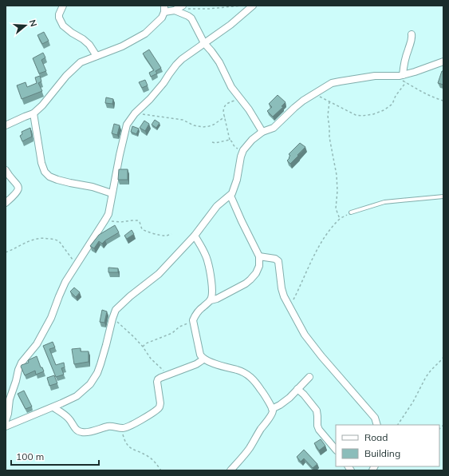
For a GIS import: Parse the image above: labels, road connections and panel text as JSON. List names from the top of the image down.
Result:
{
  "legend": ["Road", "Building"],
  "scale_bar": "100 m",
  "north": "right"
}
